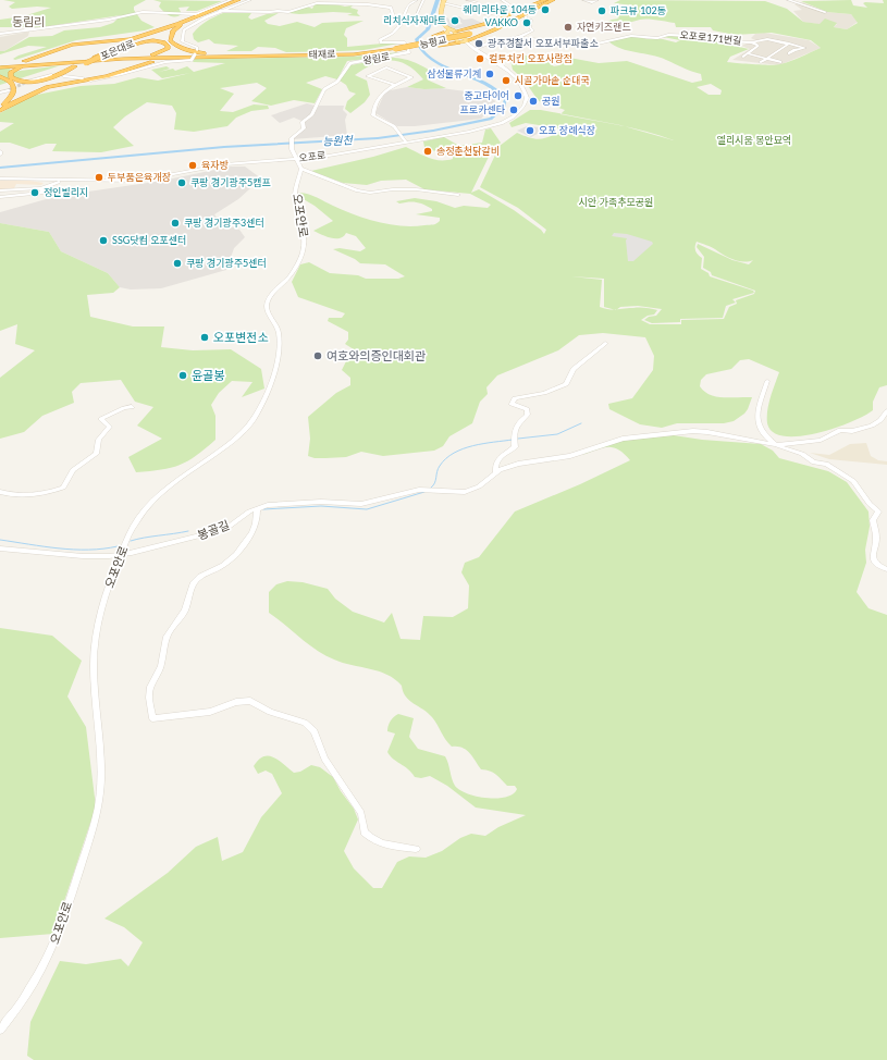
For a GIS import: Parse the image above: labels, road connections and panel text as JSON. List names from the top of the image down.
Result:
{
  "streets": {
    "highway": ["능평교", "포은대로", "태재로"],
    "main road": ["오포로"],
    "street": [
      "오포로171번길",
      "왕림로",
      "오포안로",
      "봉골길"
    ]
  },
  "crossings": [
    ["오포로171번길", "오포로"],
    ["능평교", "태재로"],
    ["포은대로", "태재로"],
    ["왕림로", "오포로"],
    ["오포안로", "봉골길"]
  ],
  "districts": ["동림리"],
  "water": ["능원천"],
  "parks": ["엘리시움 봉안묘역", "시안 가족추모공원"],
  "places": [
    "훼미리타운 104동",
    "파크뷰 102동",
    "리치식자재마트",
    "VAKKO",
    "자연키즈랜드",
    "광주경찰서 오포서부파출소",
    "컬투치킨 오포사랑점",
    "삼성물류기계",
    "시골가마솥 순대국",
    "중고타이어",
    "공원",
    "프로카센타",
    "오포 장례식장",
    "송정춘천닭갈비",
    "육자방",
    "두부품은육개장",
    "쿠팡 경기광주5캠프",
    "정인빌리지",
    "쿠팡 경기광주3센터",
    "SSG닷컴 오포센터",
    "쿠팡 경기광주5센터",
    "오포변전소",
    "여호와의증인대회관",
    "윤골봉"
  ]
}
